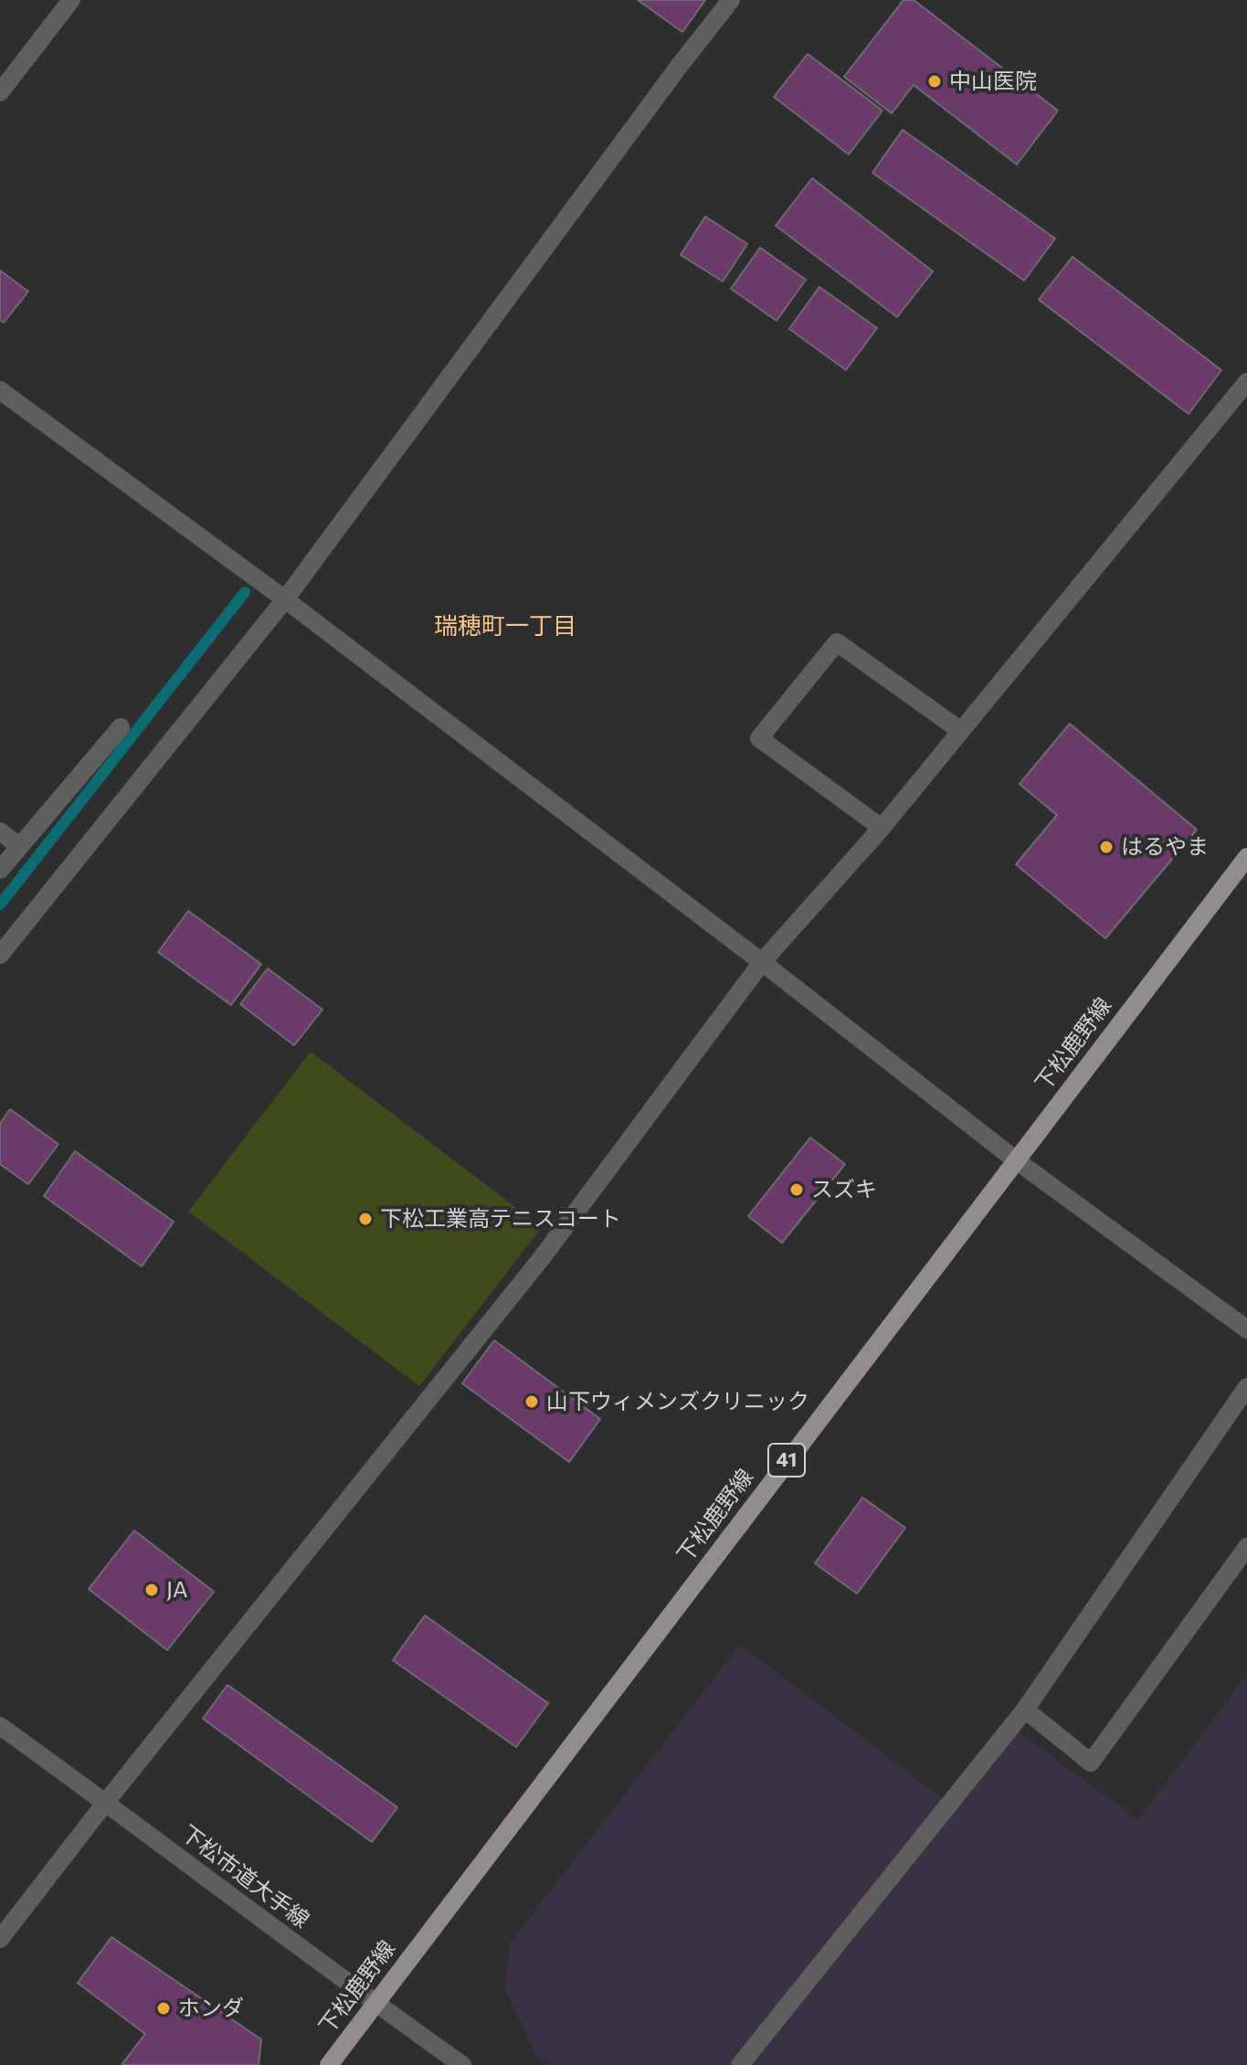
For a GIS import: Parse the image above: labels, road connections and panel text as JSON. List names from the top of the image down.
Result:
{
  "streets": {
    "main road": ["下松鹿野線", "41"],
    "street": ["下松市道大手線"]
  },
  "crossings": [
    ["下松鹿野線", "下松市道大手線"]
  ],
  "districts": ["瑞穂町一丁目"],
  "places": [
    "中山医院",
    "はるやま",
    "スズキ",
    "下松工業高テニスコート",
    "山下ウィメンズクリニック",
    "JA",
    "ホンダ"
  ]
}
